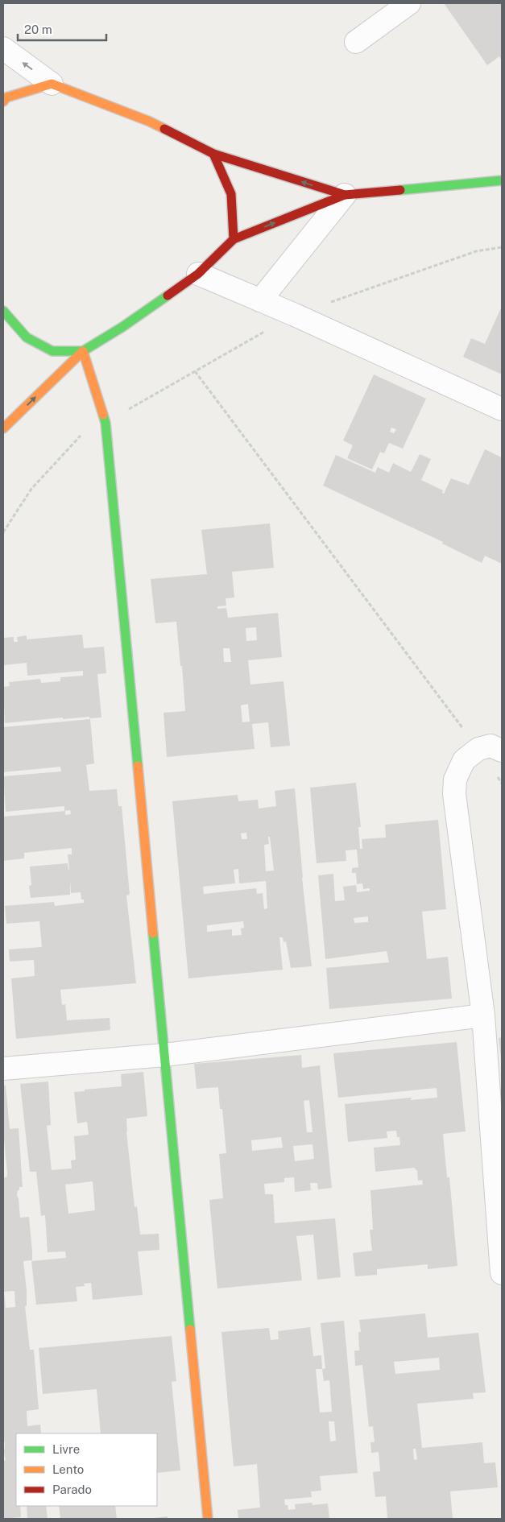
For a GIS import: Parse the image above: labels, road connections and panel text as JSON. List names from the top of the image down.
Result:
{
  "legend": ["Livre", "Lento", "Parado"],
  "scale_bar": "20 m"
}
